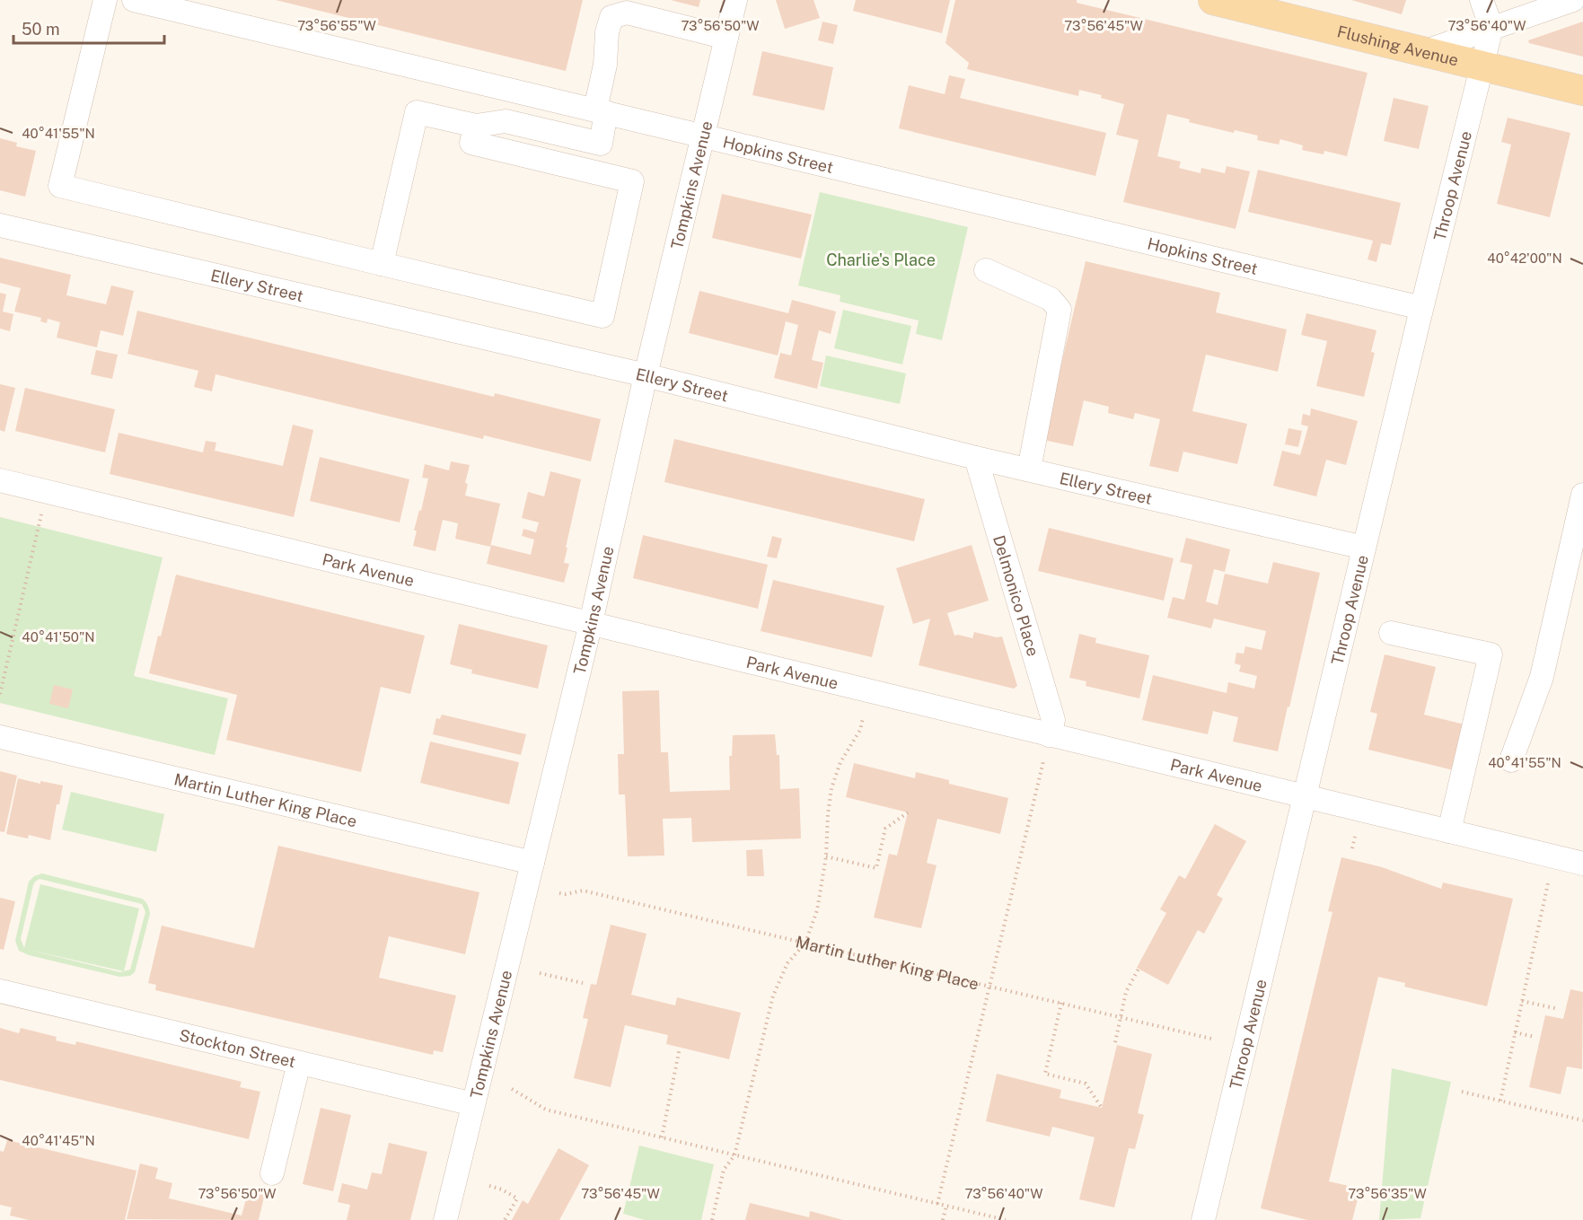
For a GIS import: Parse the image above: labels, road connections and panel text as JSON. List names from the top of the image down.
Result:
{
  "streets": {
    "main road": ["Flushing Avenue"],
    "street": [
      "Hopkins Street",
      "Throop Avenue",
      "Tompkins Avenue",
      "Ellery Street",
      "Park Avenue",
      "Delmonico Place",
      "Martin Luther King Place",
      "Stockton Street"
    ]
  },
  "crossings": [
    ["Flushing Avenue", "Throop Avenue"],
    ["Hopkins Street", "Throop Avenue"],
    ["Hopkins Street", "Tompkins Avenue"],
    ["Throop Avenue", "Ellery Street"],
    ["Throop Avenue", "Park Avenue"],
    ["Tompkins Avenue", "Ellery Street"],
    ["Tompkins Avenue", "Park Avenue"],
    ["Tompkins Avenue", "Martin Luther King Place"],
    ["Tompkins Avenue", "Stockton Street"],
    ["Ellery Street", "Delmonico Place"],
    ["Park Avenue", "Delmonico Place"]
  ],
  "parks": ["Charlie's Place"],
  "scale_bar": "50 m",
  "coordinates": [
    "73°56'50\"W",
    "73°56'45\"W",
    "73°56'55\"W",
    "73°56'40\"W",
    "40°41'55\"N",
    "40°42'00\"N",
    "40°41'50\"N",
    "40°41'45\"N",
    "73°56'35\"W"
  ]
}
